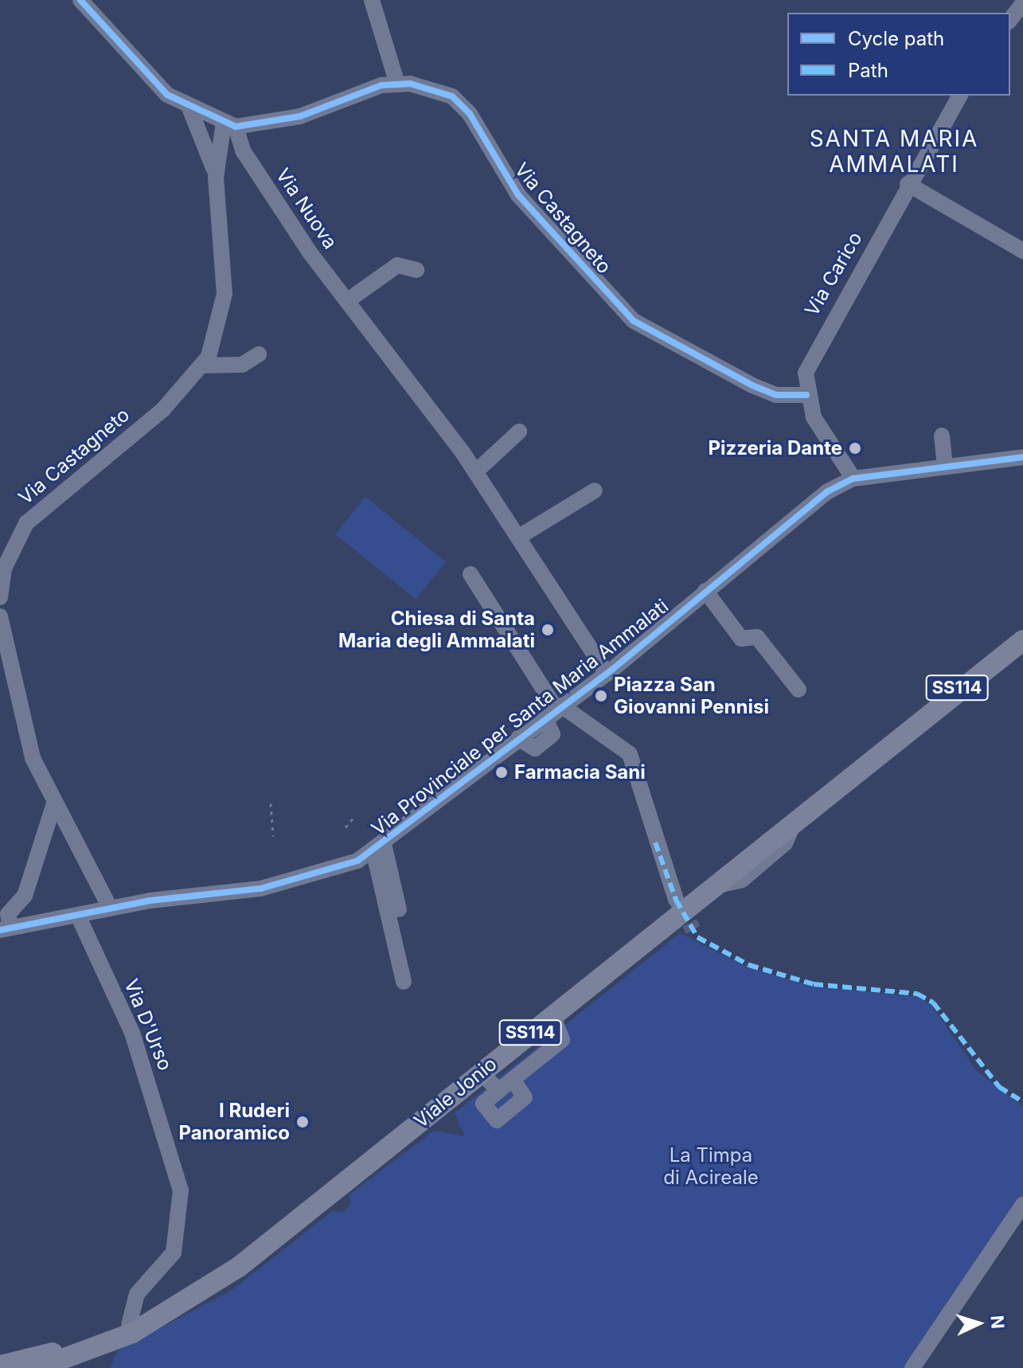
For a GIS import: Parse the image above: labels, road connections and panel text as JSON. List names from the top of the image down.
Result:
{
  "streets": {
    "main road": ["SS114", "Viale Jonio"],
    "street": [
      "Via Nuova",
      "Via Castagneto",
      "Via Carico",
      "Via Provinciale per Santa Maria Ammalati",
      "Via D'Urso"
    ]
  },
  "crossings": [
    ["Via Nuova", "Via Castagneto"],
    ["Via Nuova", "Via Provinciale per Santa Maria Ammalati"],
    ["Via Castagneto", "Via Carico"],
    ["Via Carico", "Via Provinciale per Santa Maria Ammalati"],
    ["Via Provinciale per Santa Maria Ammalati", "Via D'Urso"],
    ["Via D'Urso", "Viale Jonio"]
  ],
  "districts": ["SANTA MARIA AMMALATI"],
  "parks": ["La Timpa di Acireale"],
  "places": [
    "Pizzeria Dante",
    "Chiesa di Santa Maria degli Ammalati",
    "Piazza San Giovanni Pennisi",
    "Farmacia Sani",
    "I Ruderi Panoramico"
  ],
  "legend": ["Cycle path", "Path"],
  "north": "right"
}
